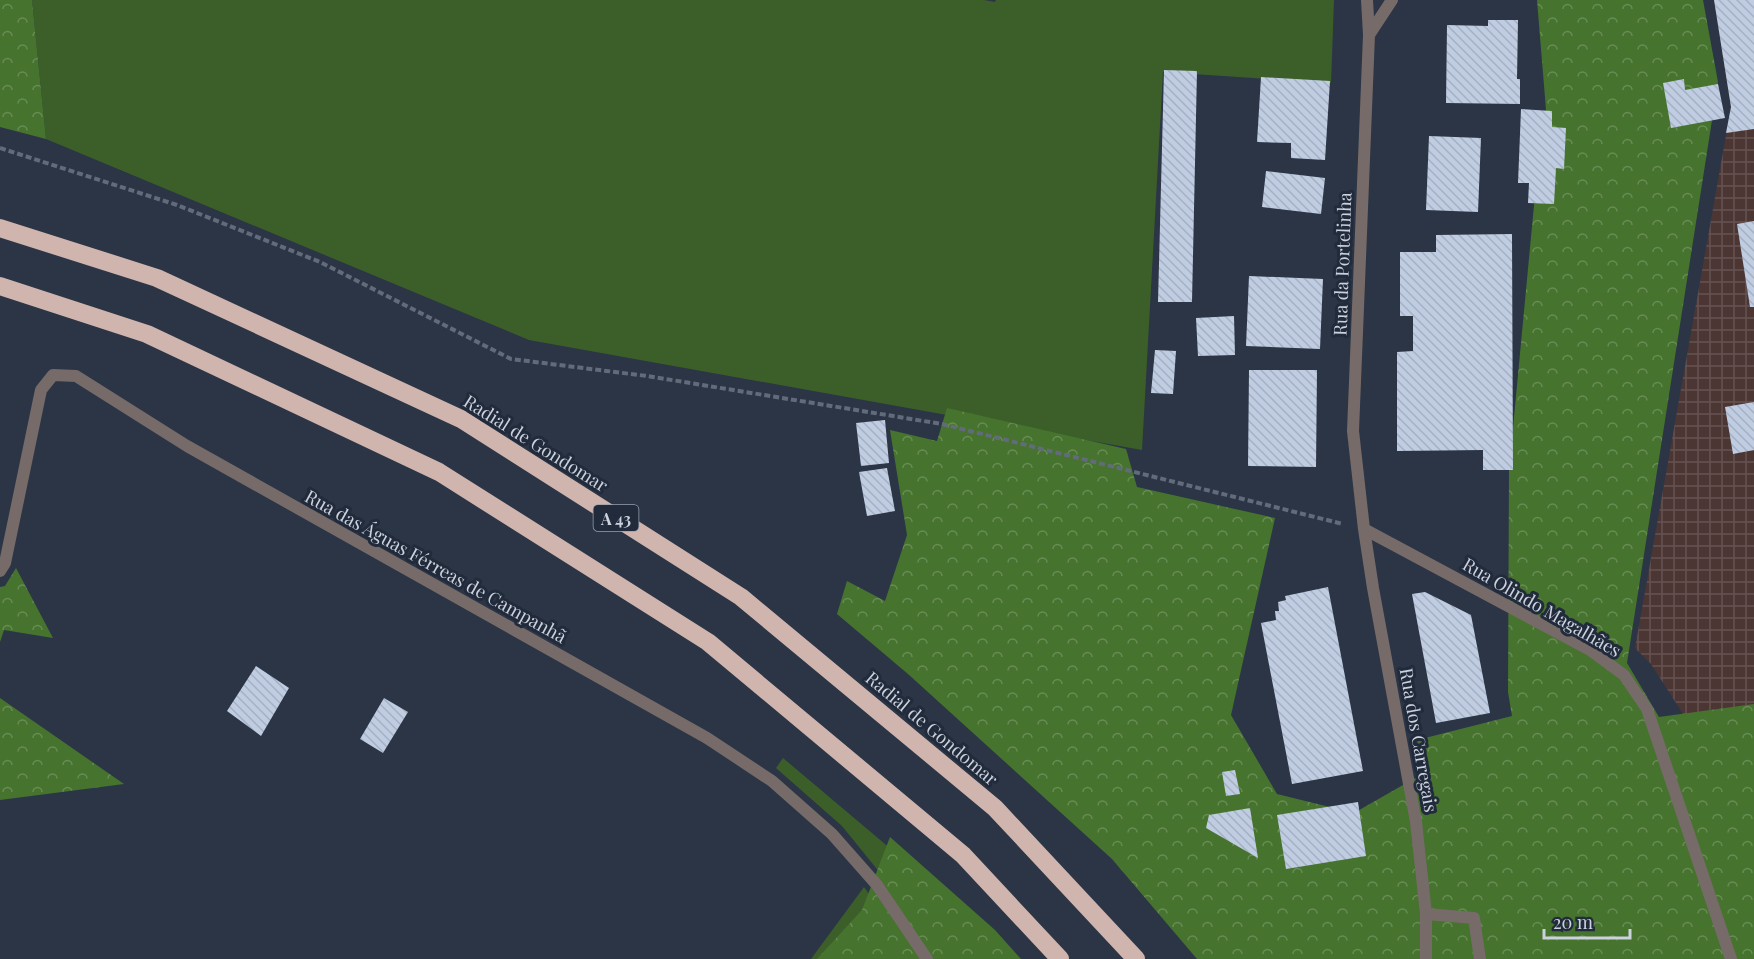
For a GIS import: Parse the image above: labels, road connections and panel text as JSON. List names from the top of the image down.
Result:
{
  "streets": {
    "highway": ["Radial de Gondomar", "A 43"],
    "street": [
      "Rua da Portelinha",
      "Rua das Águas Férreas de Campanhã",
      "Rua Olindo Magalhães",
      "Rua dos Carregais"
    ]
  },
  "crossings": [
    ["Rua da Portelinha", "Rua Olindo Magalhães"],
    ["Rua da Portelinha", "Rua dos Carregais"],
    ["Rua Olindo Magalhães", "Rua dos Carregais"]
  ],
  "scale_bar": "20 m"
}
